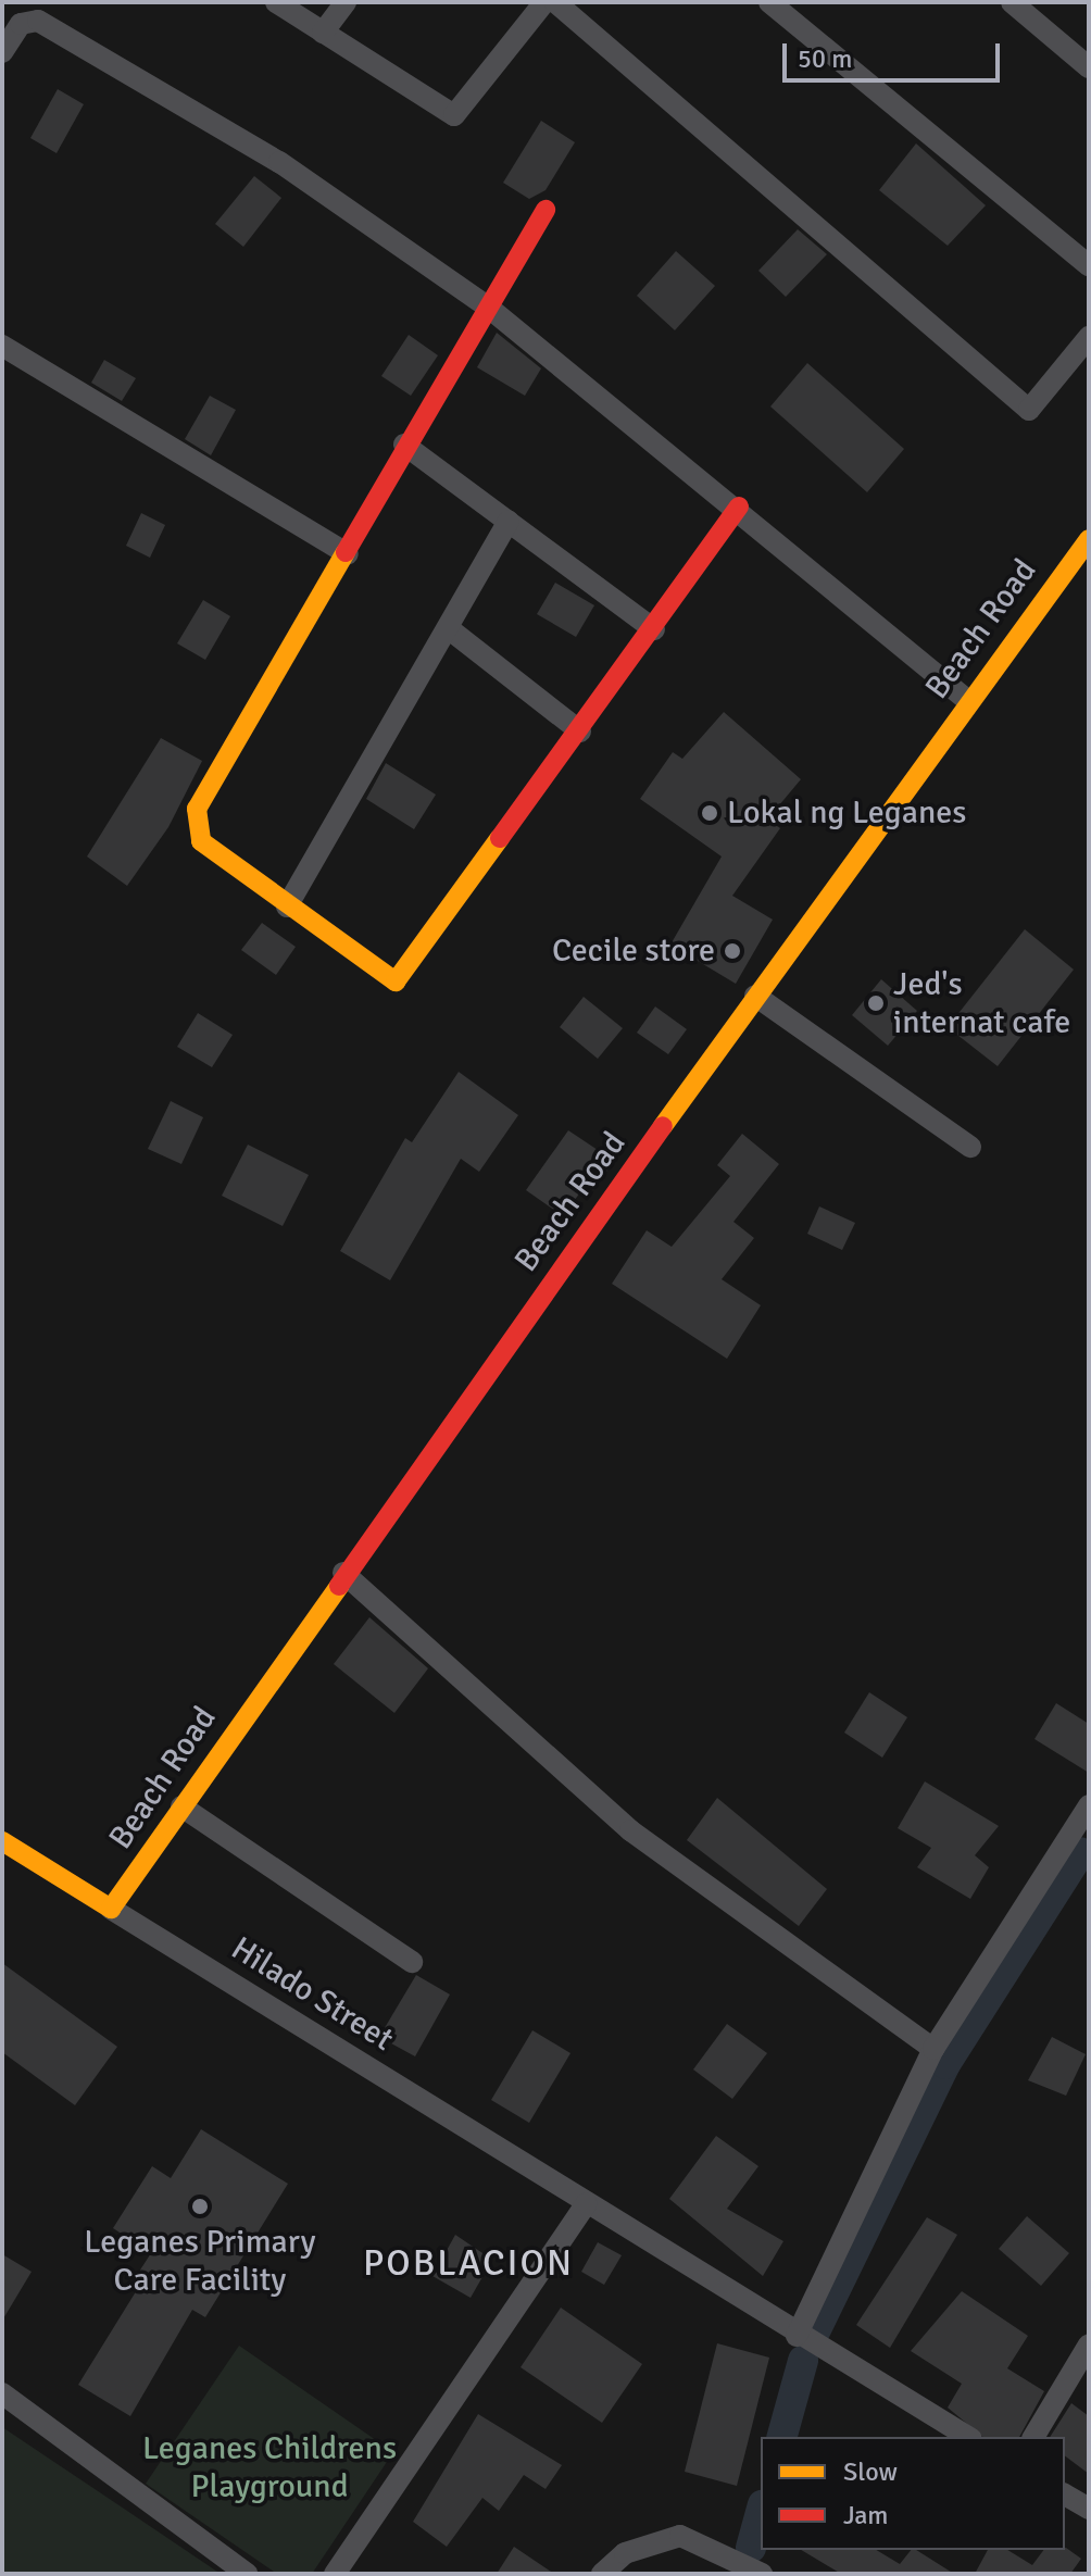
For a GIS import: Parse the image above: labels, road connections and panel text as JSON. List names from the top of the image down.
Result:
{
  "streets": {
    "main road": ["Beach Road", "Hilado Street"]
  },
  "crossings": [
    ["Beach Road", "Hilado Street"]
  ],
  "districts": ["POBLACION"],
  "parks": ["Leganes Childrens Playground"],
  "places": [
    "Lokal ng Leganes",
    "Cecile store",
    "Jed's internat cafe",
    "Leganes Primary Care Facility"
  ],
  "legend": ["Slow", "Jam"],
  "scale_bar": "50 m"
}
